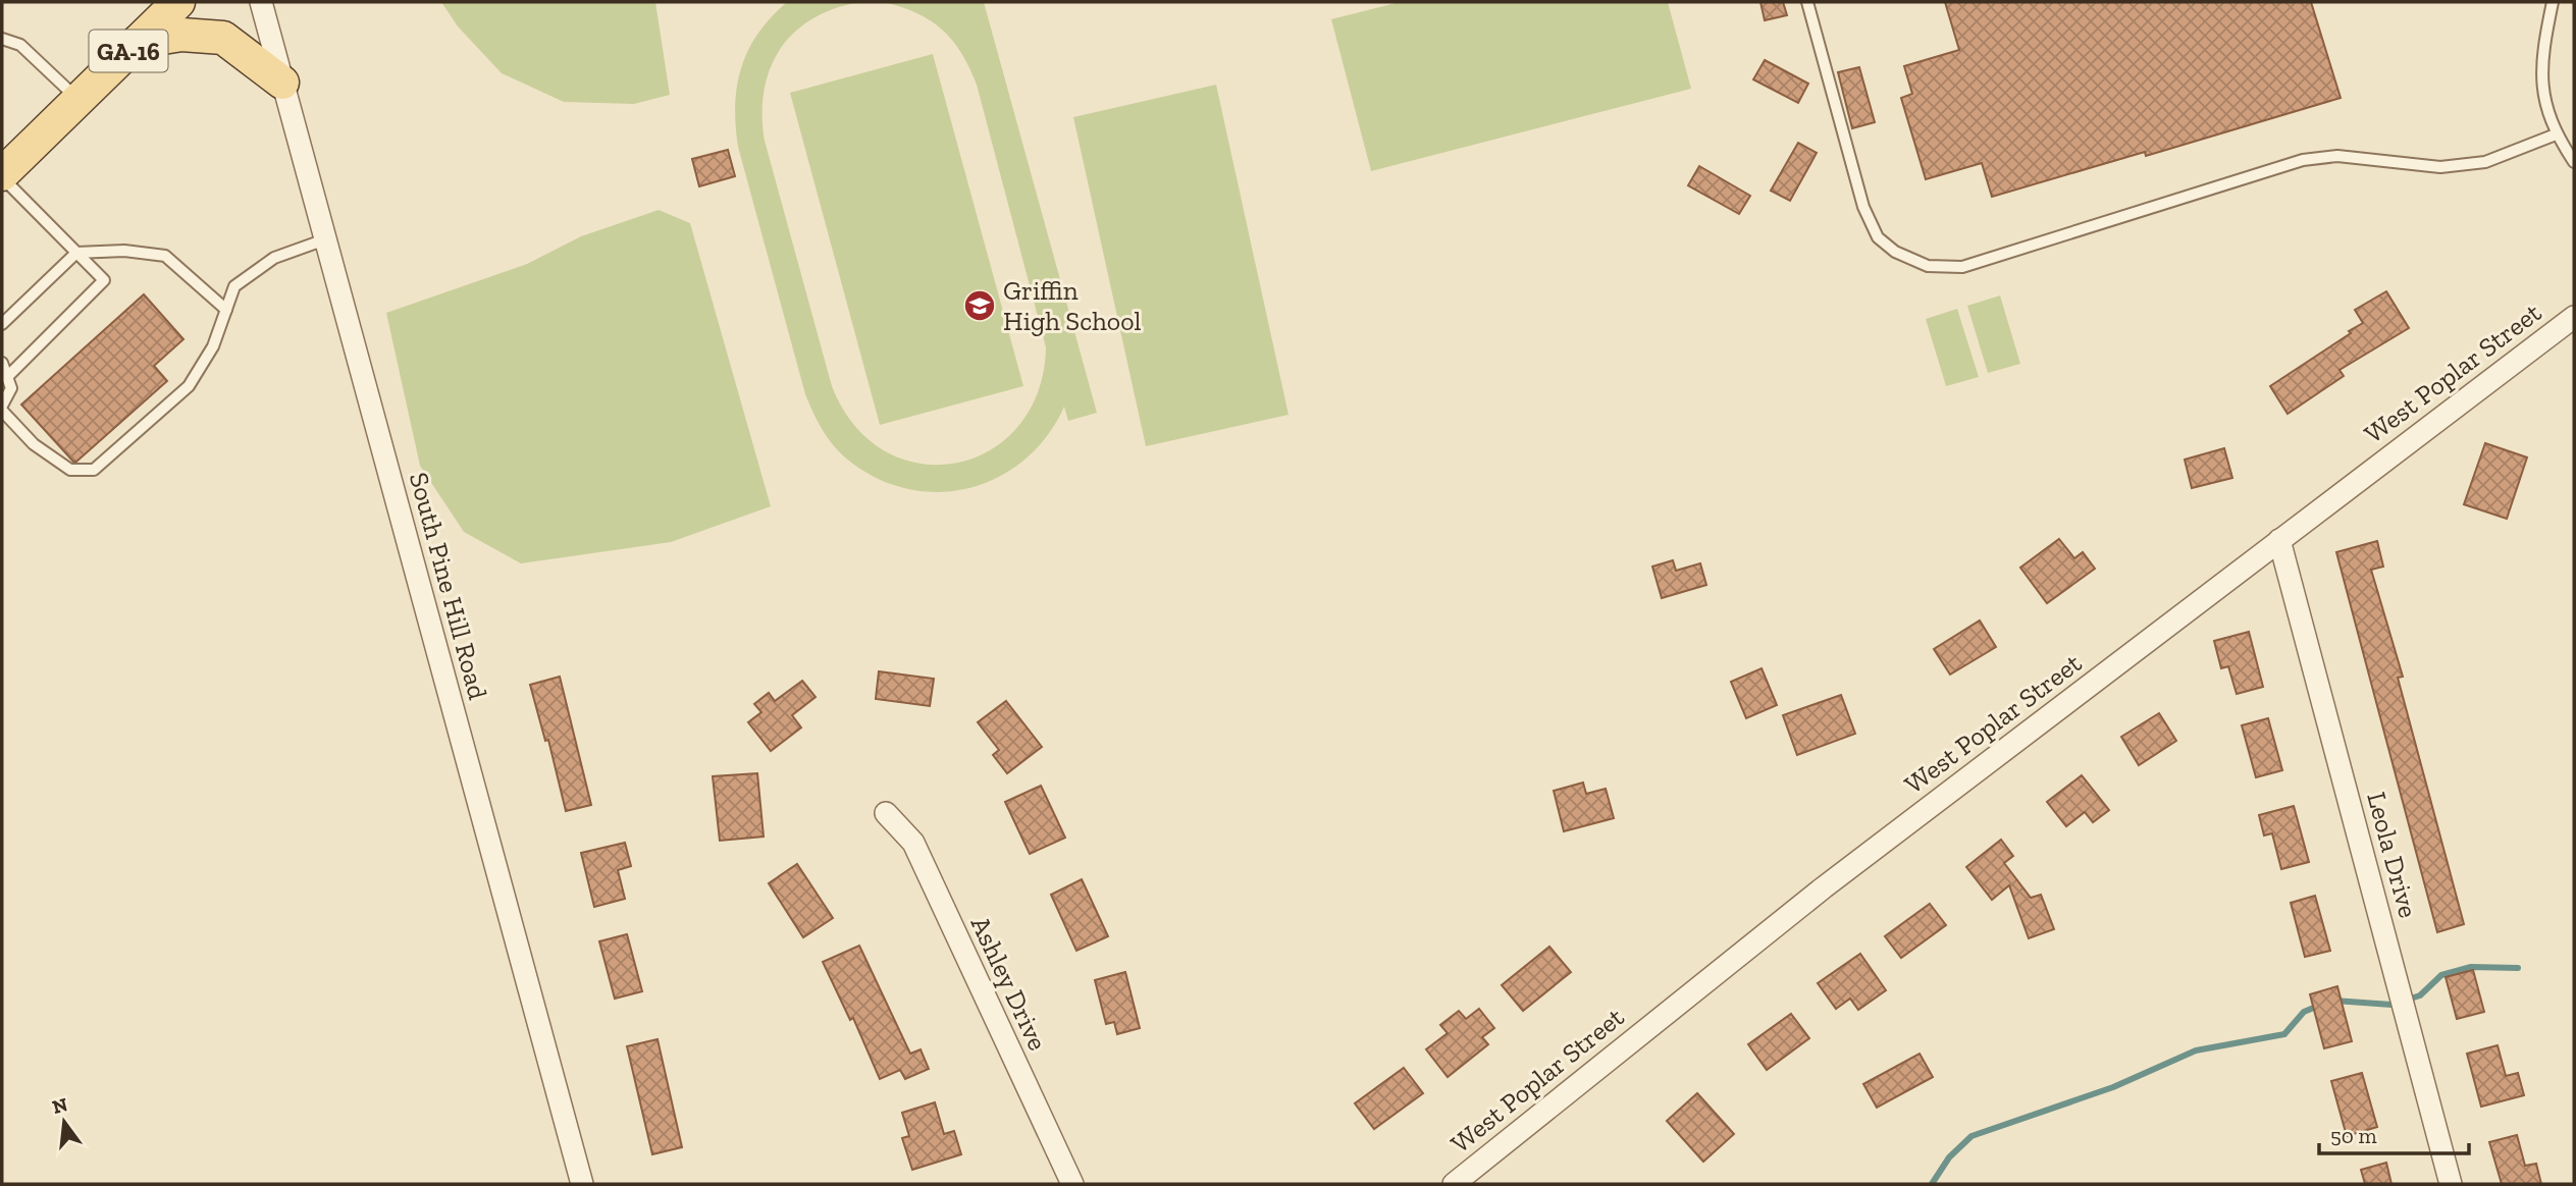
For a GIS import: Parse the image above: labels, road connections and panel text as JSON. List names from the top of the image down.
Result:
{
  "streets": {
    "main road": ["GA-16"],
    "street": [
      "West Poplar Street",
      "South Pine Hill Road",
      "Leola Drive",
      "Ashley Drive"
    ]
  },
  "crossings": [
    ["West Poplar Street", "Leola Drive"]
  ],
  "places": {
    "school or university": ["Griffin High School"]
  },
  "scale_bar": "50 m",
  "north": "top"
}
